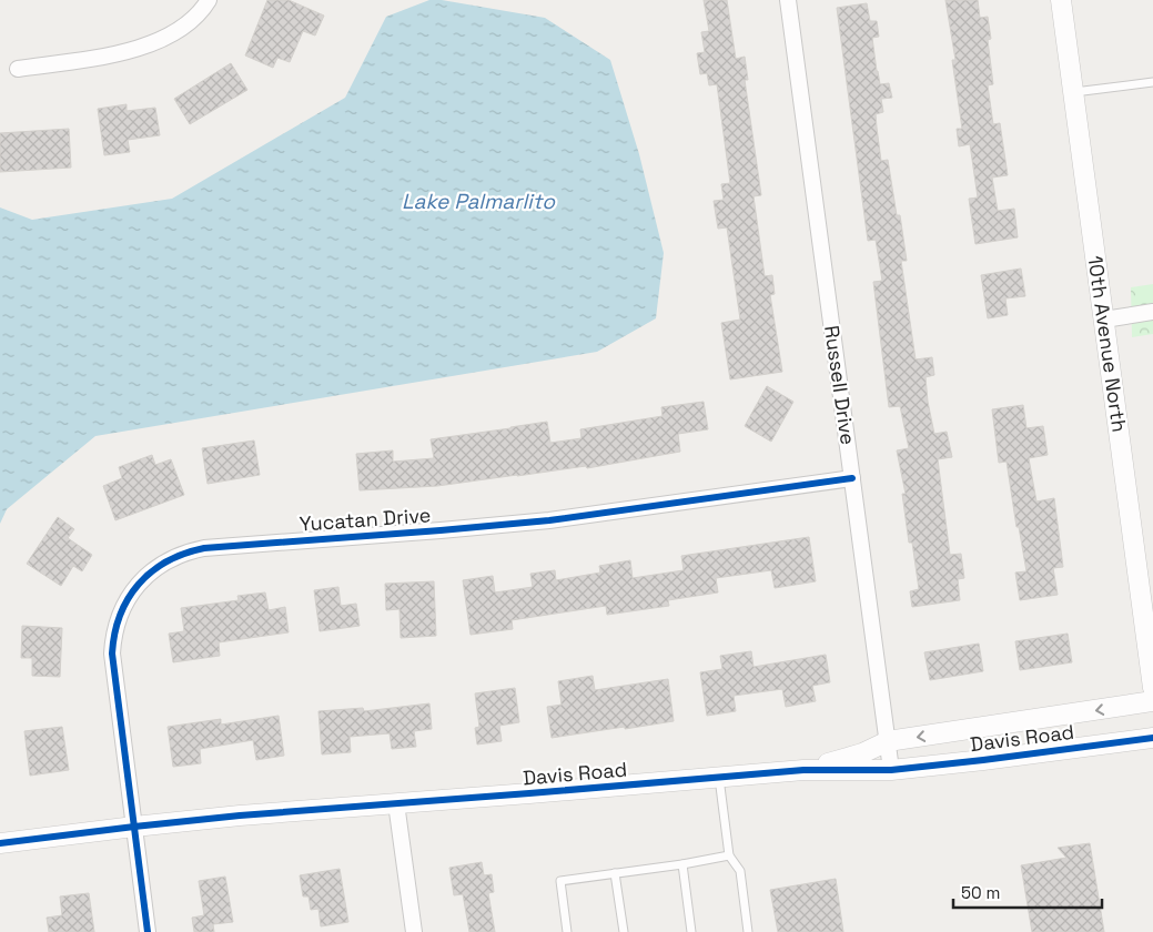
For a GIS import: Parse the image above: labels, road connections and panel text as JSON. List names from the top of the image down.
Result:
{
  "streets": {
    "street": [
      "10th Avenue North",
      "Russell Drive",
      "Yucatan Drive",
      "Davis Road"
    ]
  },
  "crossings": [
    ["Russell Drive", "Yucatan Drive"],
    ["Russell Drive", "Davis Road"],
    ["Yucatan Drive", "Davis Road"]
  ],
  "water": ["Lake Palmarlito"],
  "scale_bar": "50 m"
}
